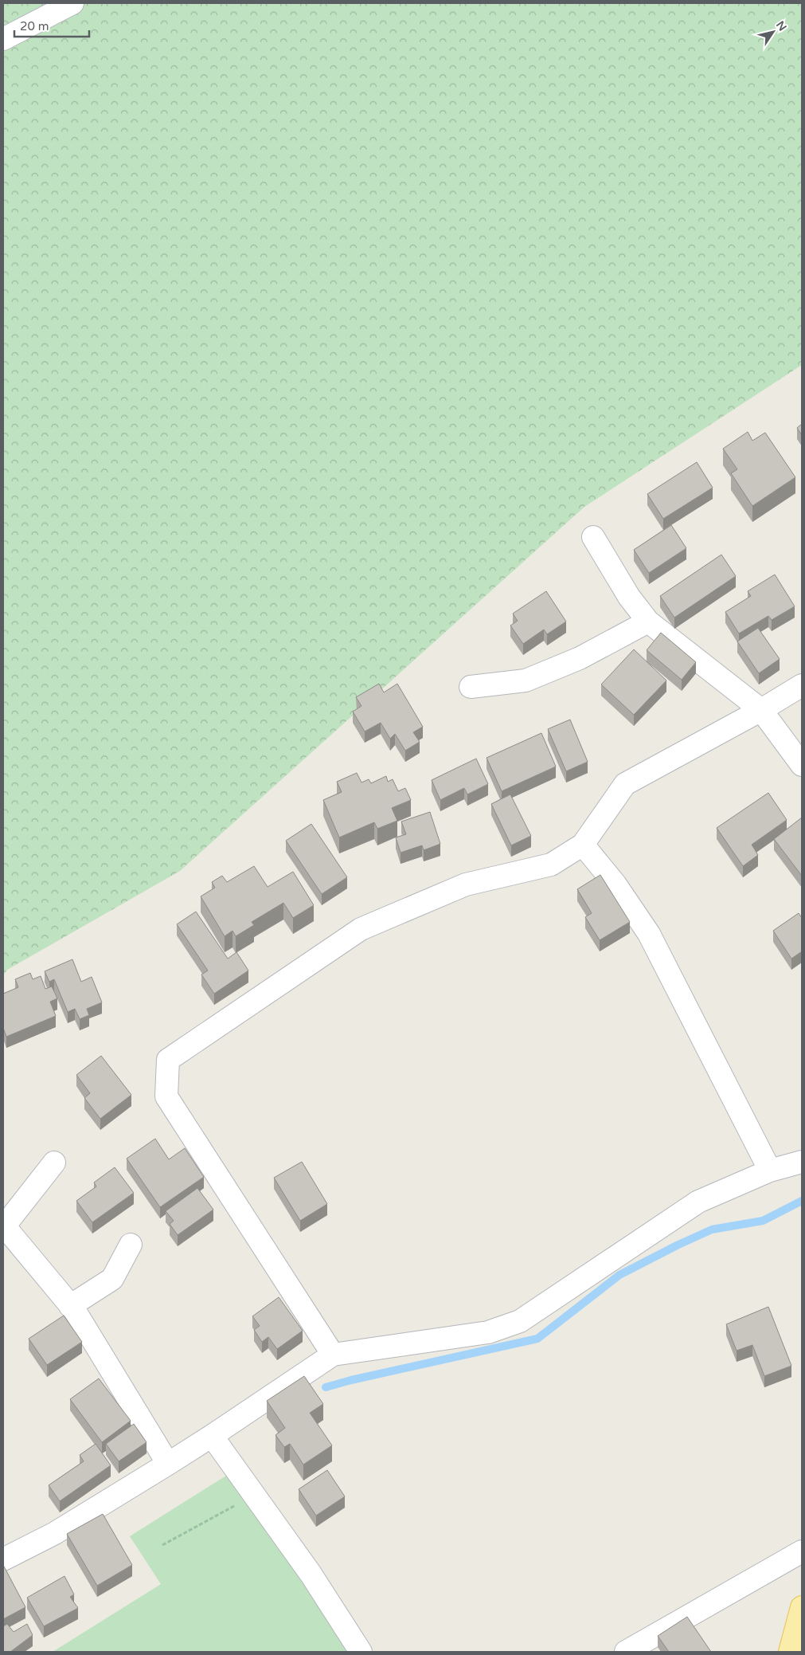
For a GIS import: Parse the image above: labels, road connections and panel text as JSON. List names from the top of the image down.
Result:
{
  "scale_bar": "20 m",
  "north": "top right"
}
